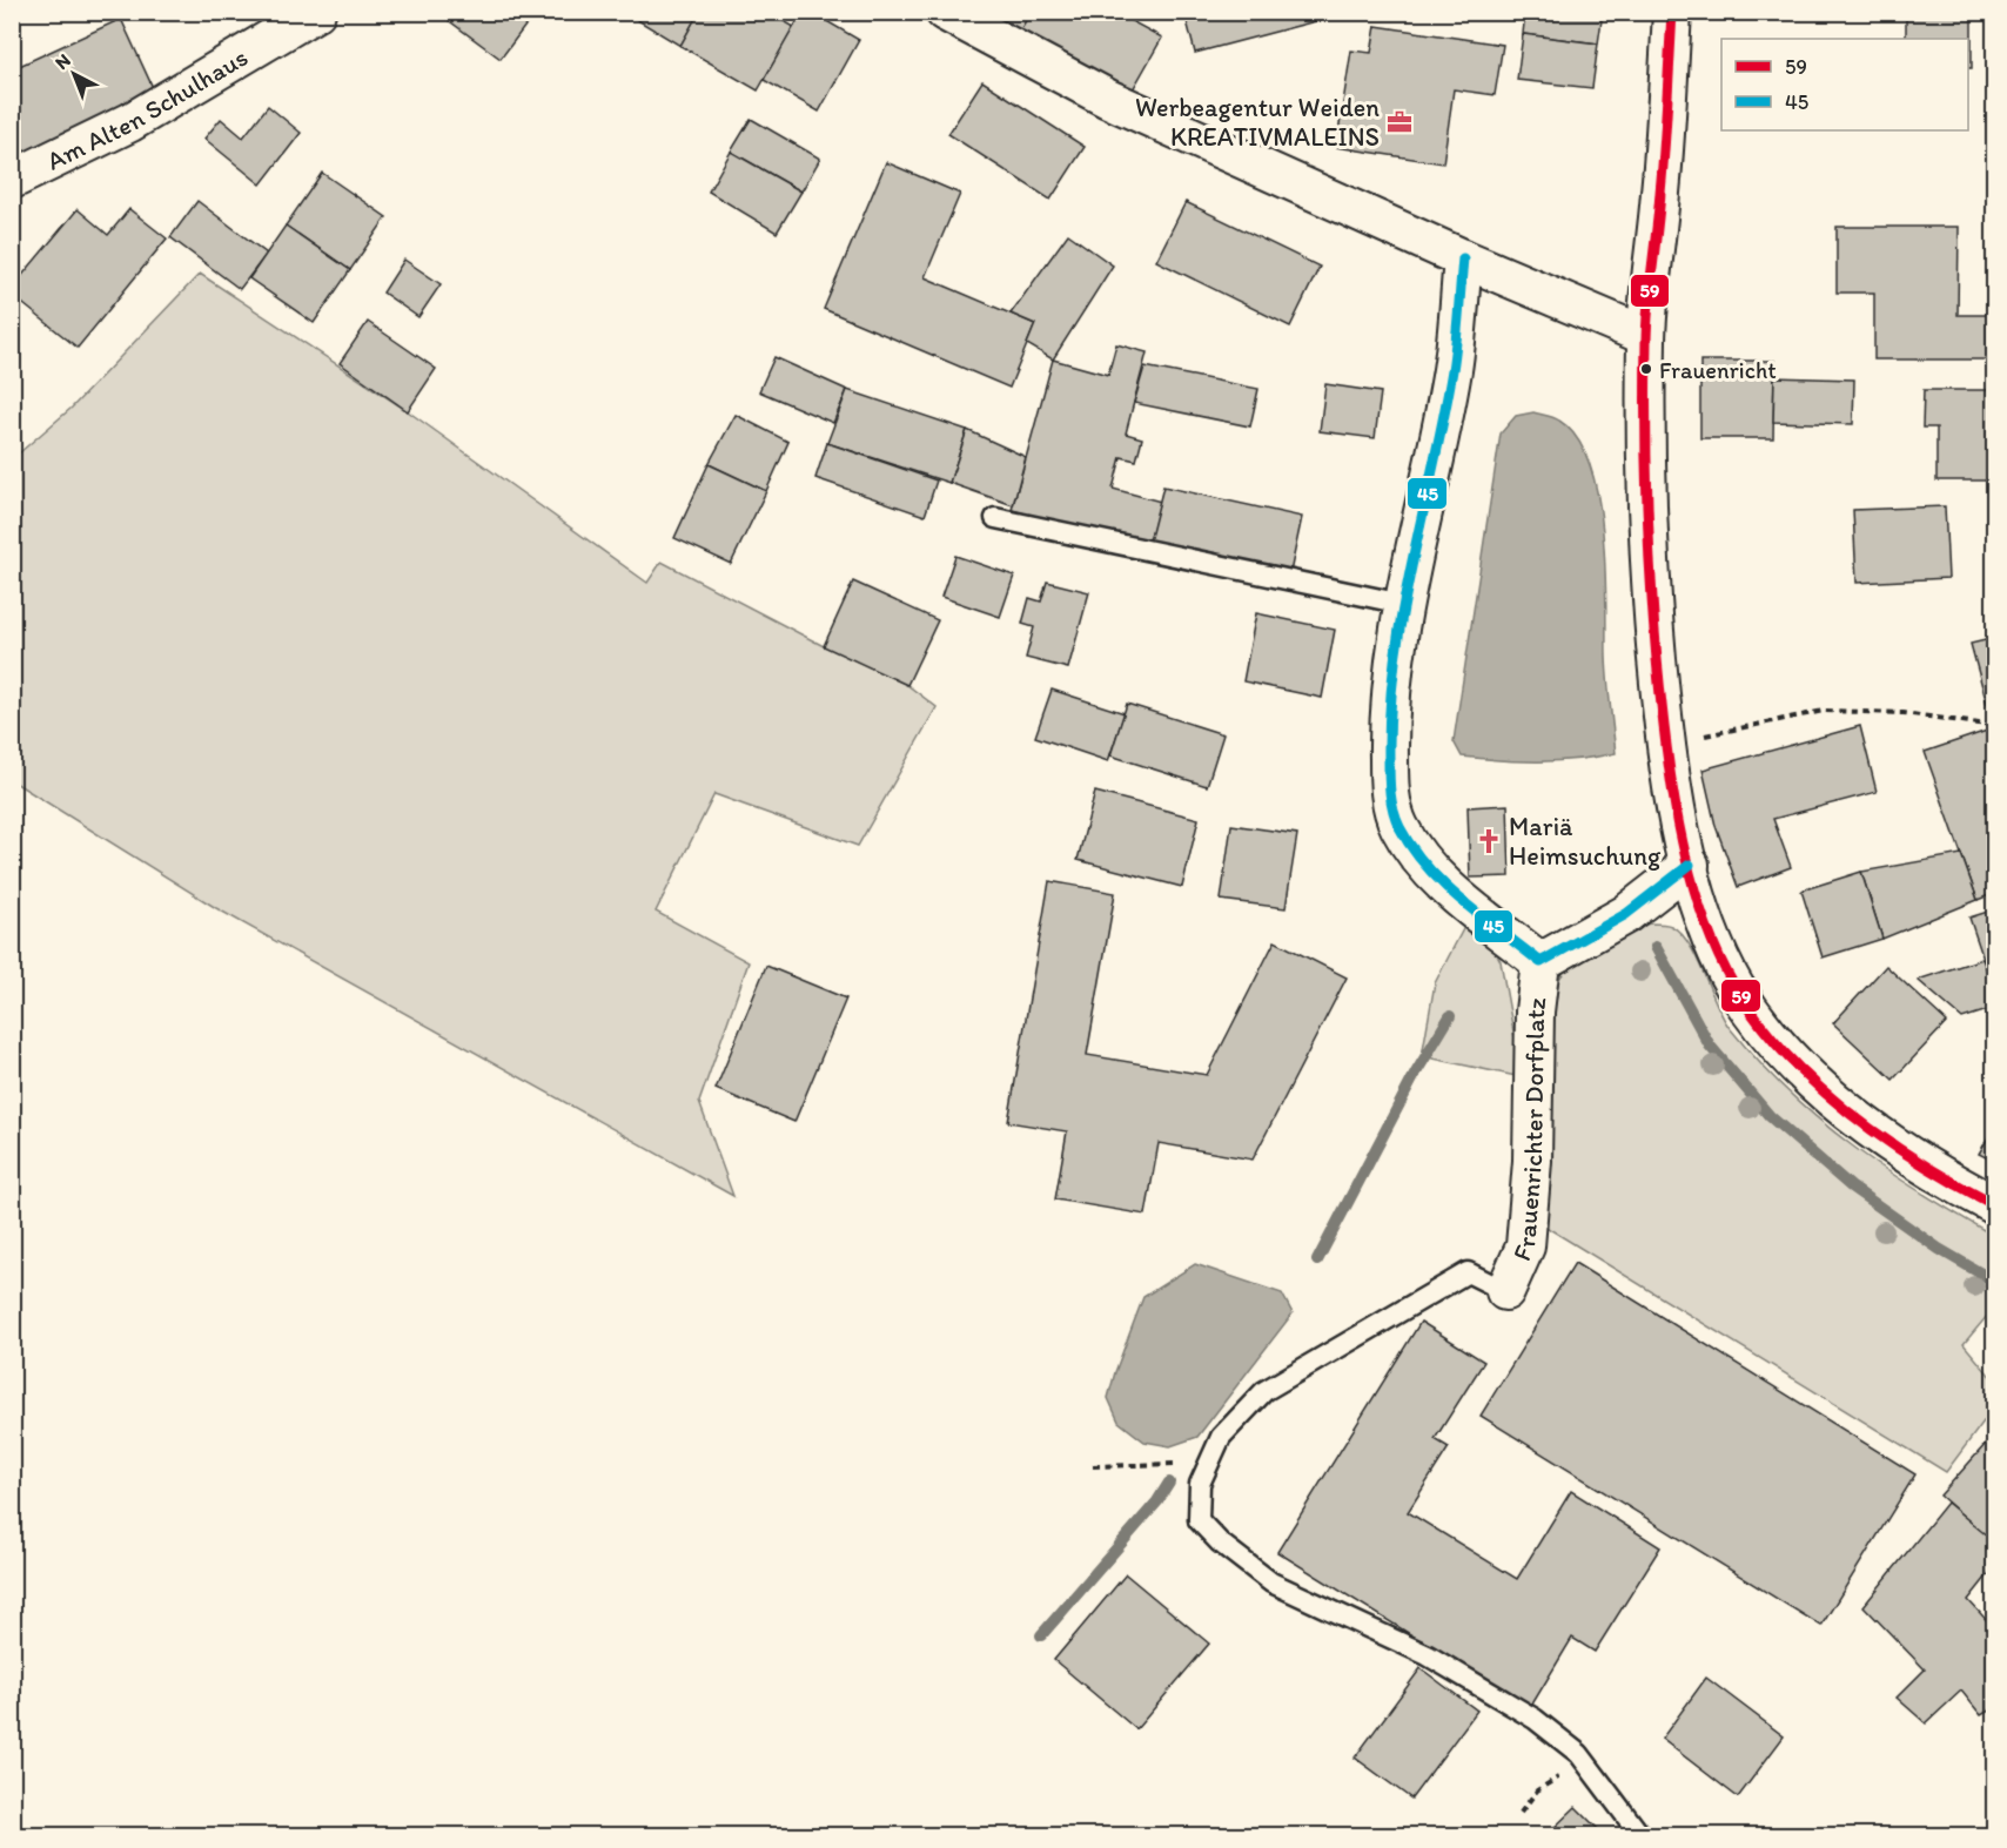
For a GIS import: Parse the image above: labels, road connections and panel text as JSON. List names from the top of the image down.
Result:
{
  "streets": {
    "street": ["Am Alten Schulhaus", "Frauenrichter Dorfplatz"]
  },
  "places": {
    "office": ["Werbeagentur Weiden KREATIVMALEINS"],
    "other": ["Frauenricht"],
    "church": ["Mariä Heimsuchung"]
  },
  "lines": ["transit line 59", "transit line 45"],
  "legend": ["59", "45"],
  "north": "top left"
}
